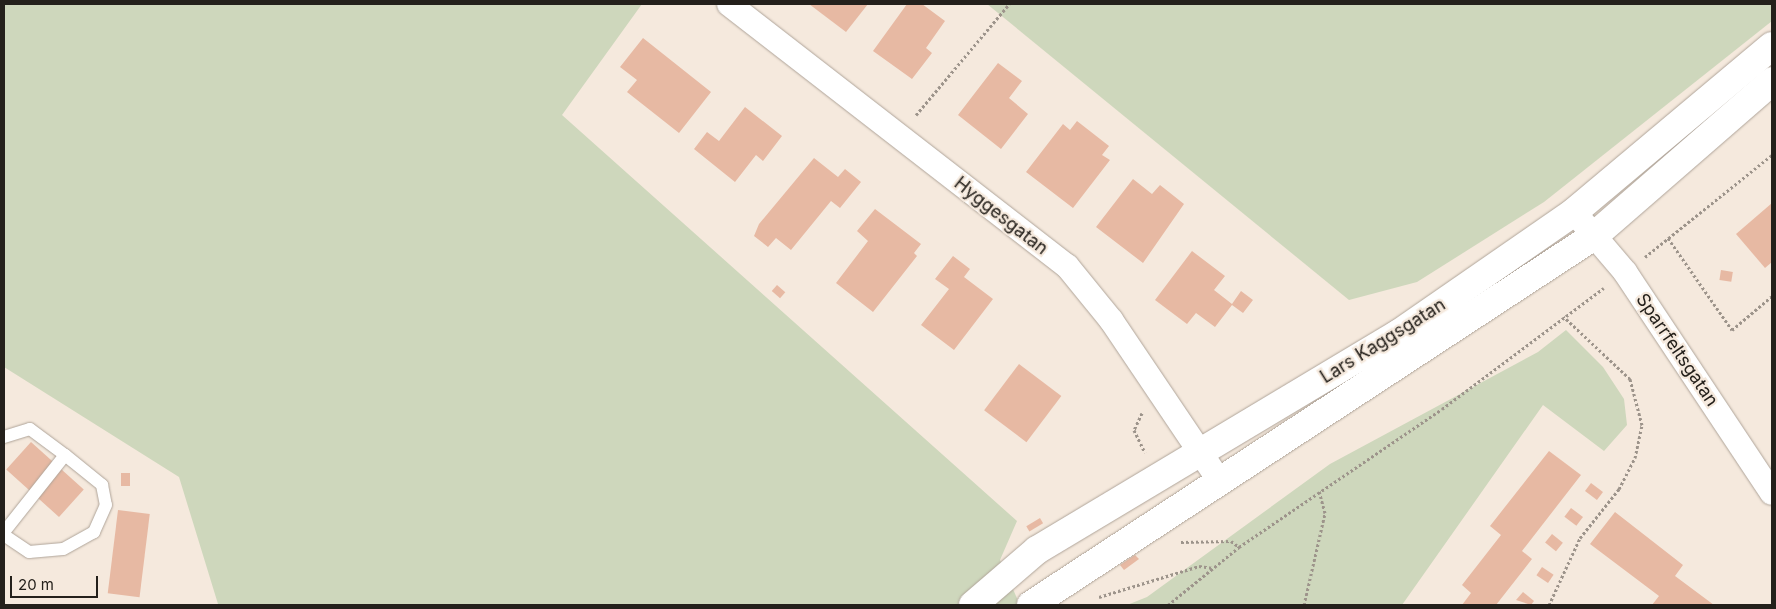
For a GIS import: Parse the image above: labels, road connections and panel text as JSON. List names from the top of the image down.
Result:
{
  "streets": {
    "street": ["Hyggesgatan", "Lars Kaggsgatan", "Sparrfeltsgatan"]
  },
  "crossings": [
    ["Hyggesgatan", "Lars Kaggsgatan"],
    ["Lars Kaggsgatan", "Sparrfeltsgatan"]
  ],
  "scale_bar": "20 m"
}
